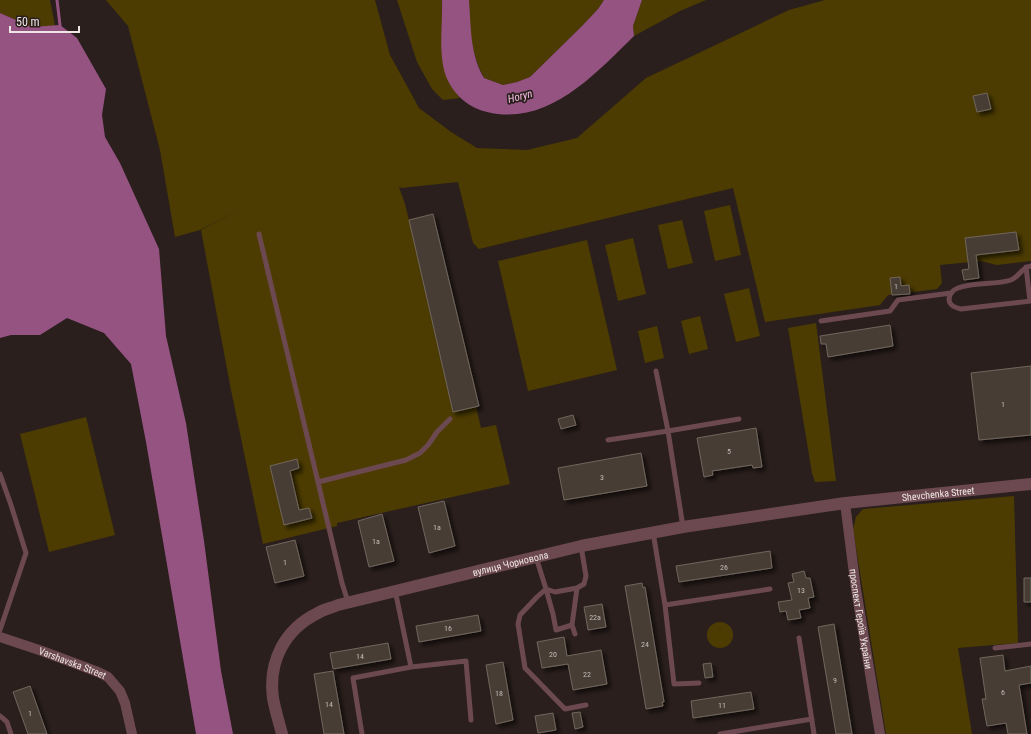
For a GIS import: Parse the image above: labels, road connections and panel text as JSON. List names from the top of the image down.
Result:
{
  "streets": {
    "street": [
      "Shevchenka Street",
      "вулиця Чорновола",
      "проспект Героїв України",
      "Varshavska Street"
    ]
  },
  "crossings": [
    ["Shevchenka Street", "вулиця Чорновола"],
    ["Shevchenka Street", "проспект Героїв України"],
    ["вулиця Чорновола", "проспект Героїв України"]
  ],
  "water": ["Horyn"],
  "house_numbers": [
    "1",
    "1",
    "5",
    "3",
    "1а",
    "1а",
    "1",
    "26",
    "13",
    "22а",
    "16",
    "24",
    "20",
    "14",
    "22",
    "9",
    "6",
    "18",
    "14",
    "11",
    "1"
  ],
  "scale_bar": "50 m"
}
